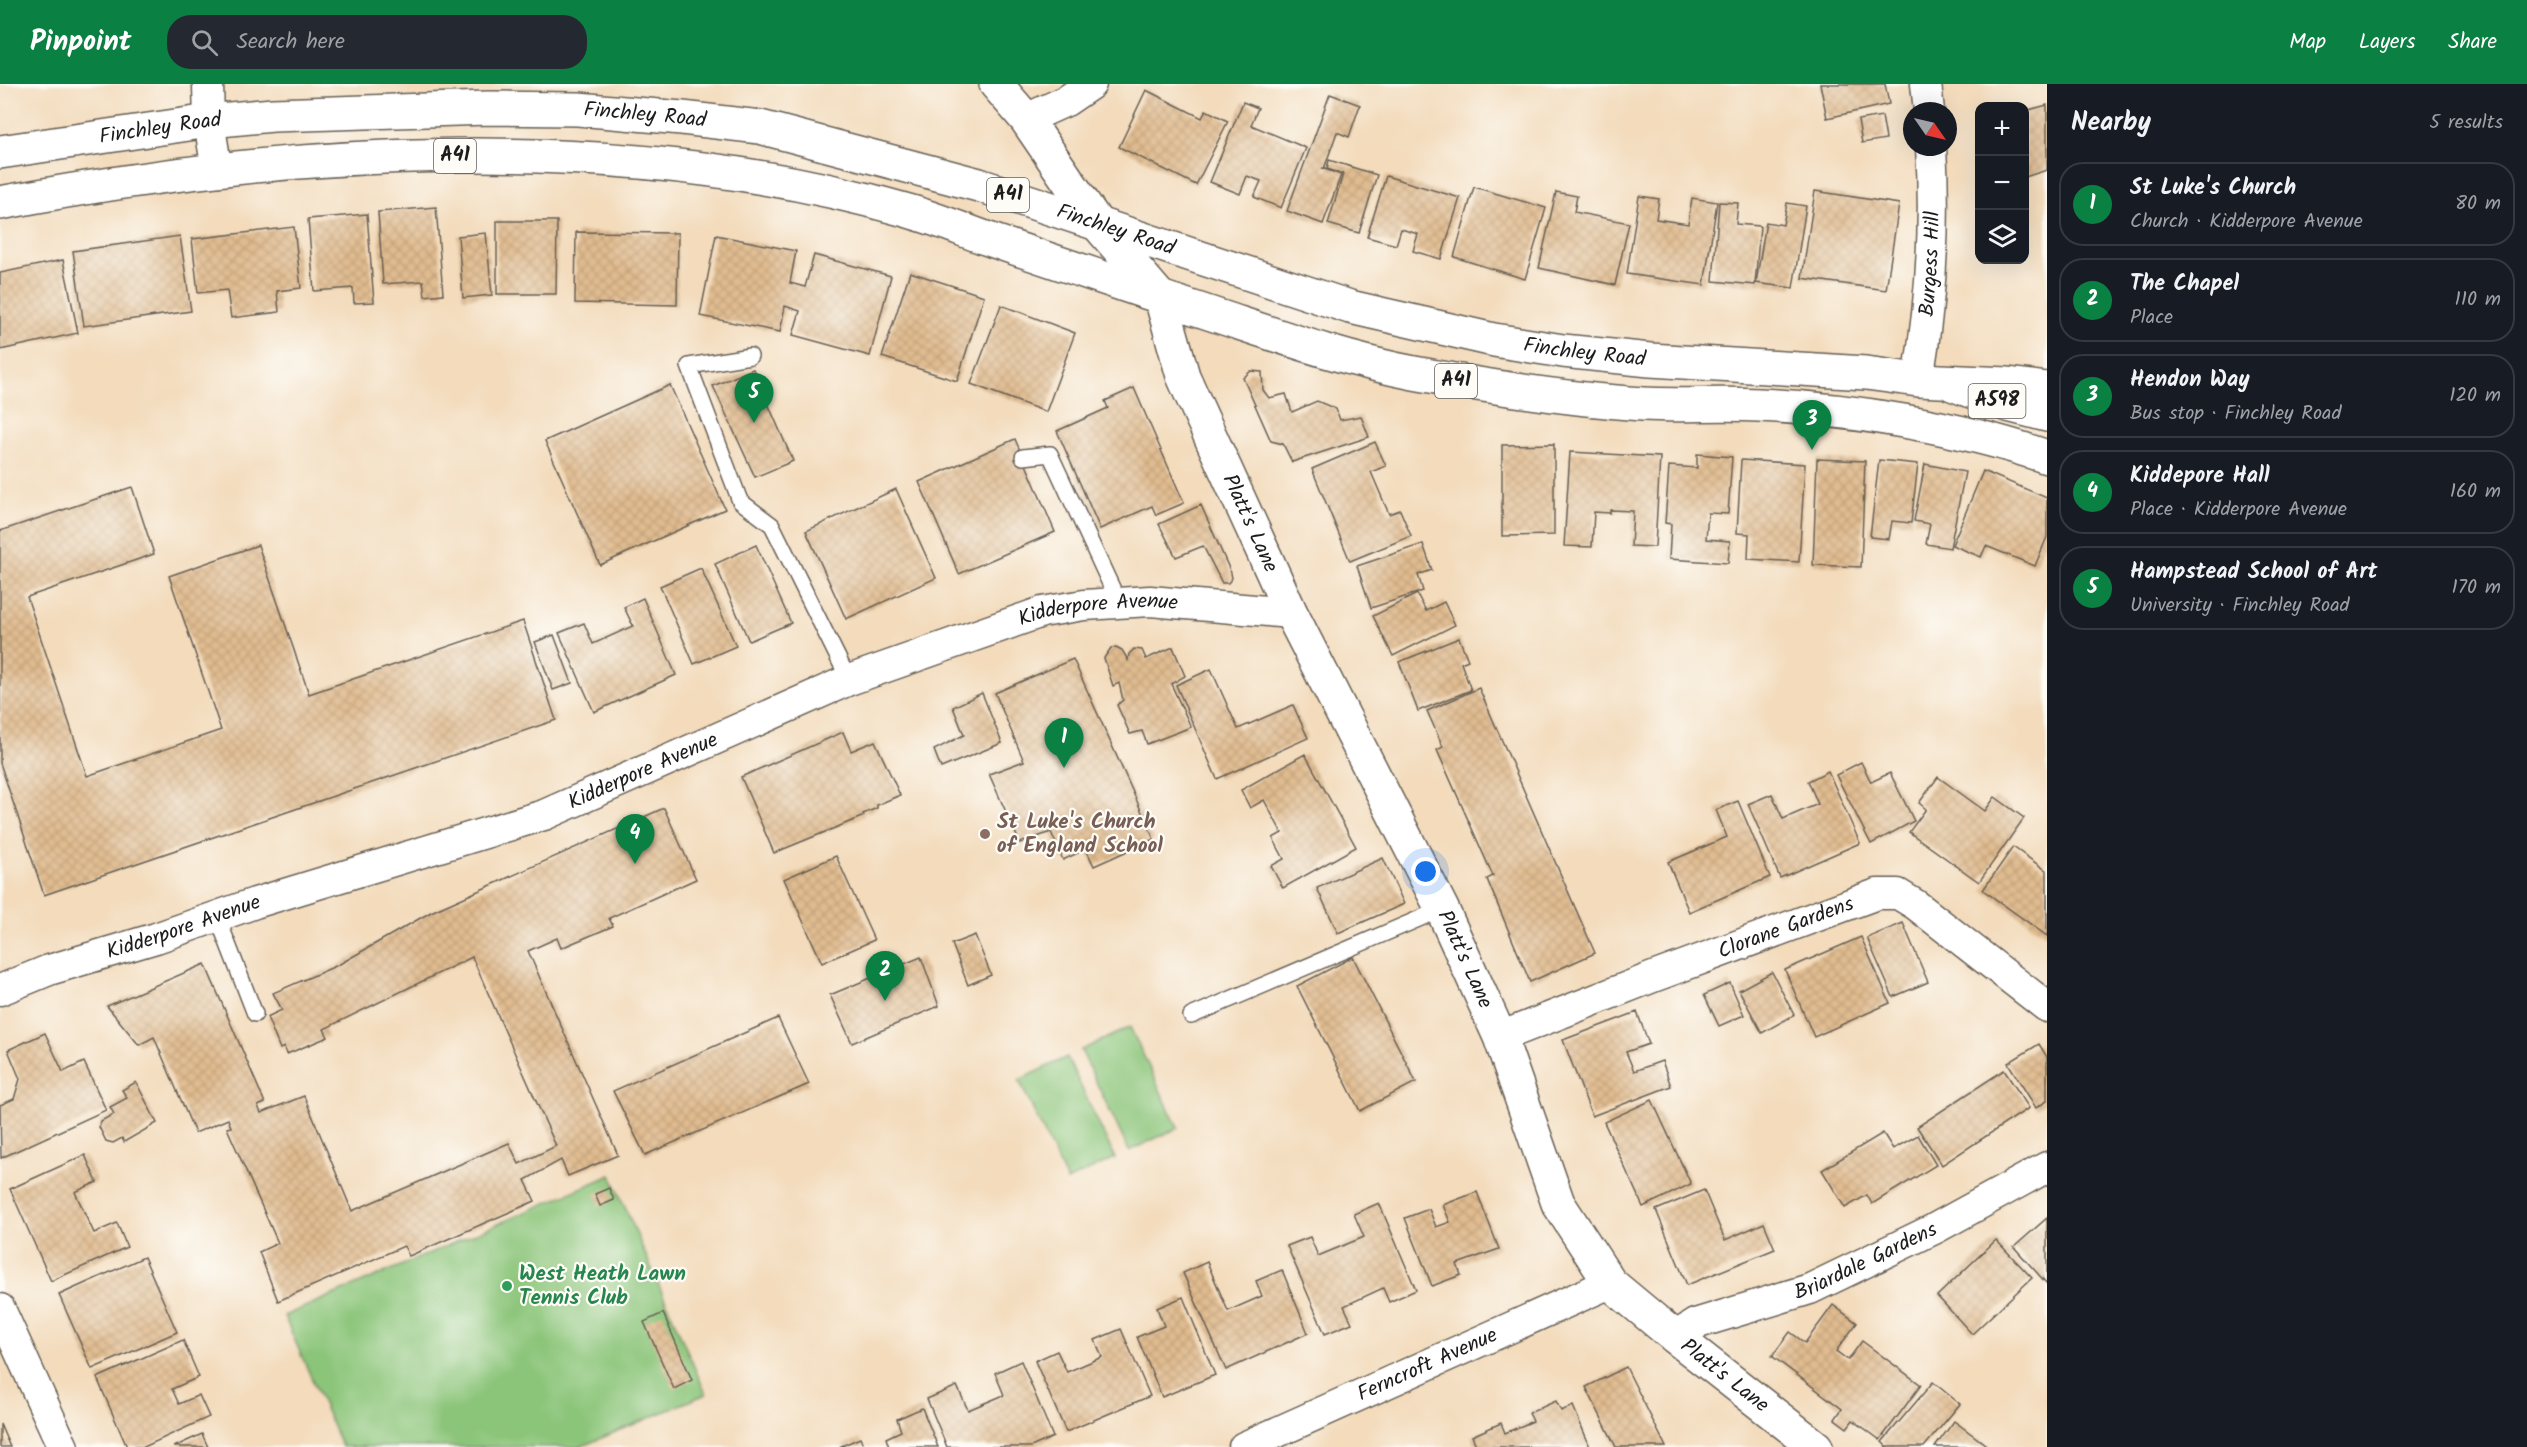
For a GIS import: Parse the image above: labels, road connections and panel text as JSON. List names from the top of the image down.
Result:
{
  "streets": {
    "main road": [
      "Finchley Road",
      "A41",
      "A598",
      "Platt's Lane"
    ],
    "street": [
      "Burgess Hill",
      "Kidderpore Avenue",
      "Clorane Gardens",
      "Briardale Gardens",
      "Ferncroft Avenue"
    ]
  },
  "crossings": [
    ["Finchley Road", "A41"],
    ["Finchley Road", "Burgess Hill"],
    ["A41", "Platt's Lane"],
    ["Platt's Lane", "Kidderpore Avenue"],
    ["Platt's Lane", "Clorane Gardens"],
    ["Platt's Lane", "Briardale Gardens"],
    ["Platt's Lane", "Ferncroft Avenue"]
  ],
  "places": ["St Luke's Church of England School", "West Heath Lawn Tennis Club"],
  "north": "bottom right",
  "page": {
    "header": "Pinpoint",
    "search": "Search here",
    "nav": ["Map", "Layers", "Share"],
    "heading": ["Nearby", "5 results"],
    "map_buttons": ["+", "−"],
    "list": [
      {
        "mark": "1",
        "name": "St Luke's Church",
        "note": "Church · Kidderpore Avenue",
        "value": "80 m"
      },
      {
        "mark": "2",
        "name": "The Chapel",
        "note": "Place",
        "value": "110 m"
      },
      {
        "mark": "3",
        "name": "Hendon Way",
        "note": "Bus stop · Finchley Road",
        "value": "120 m"
      },
      {
        "mark": "4",
        "name": "Kiddepore Hall",
        "note": "Place · Kidderpore Avenue",
        "value": "160 m"
      },
      {
        "mark": "5",
        "name": "Hampstead School of Art",
        "note": "University · Finchley Road",
        "value": "170 m"
      }
    ],
    "pins": [
      "5",
      "3",
      "1",
      "4",
      "2"
    ]
  }
}
